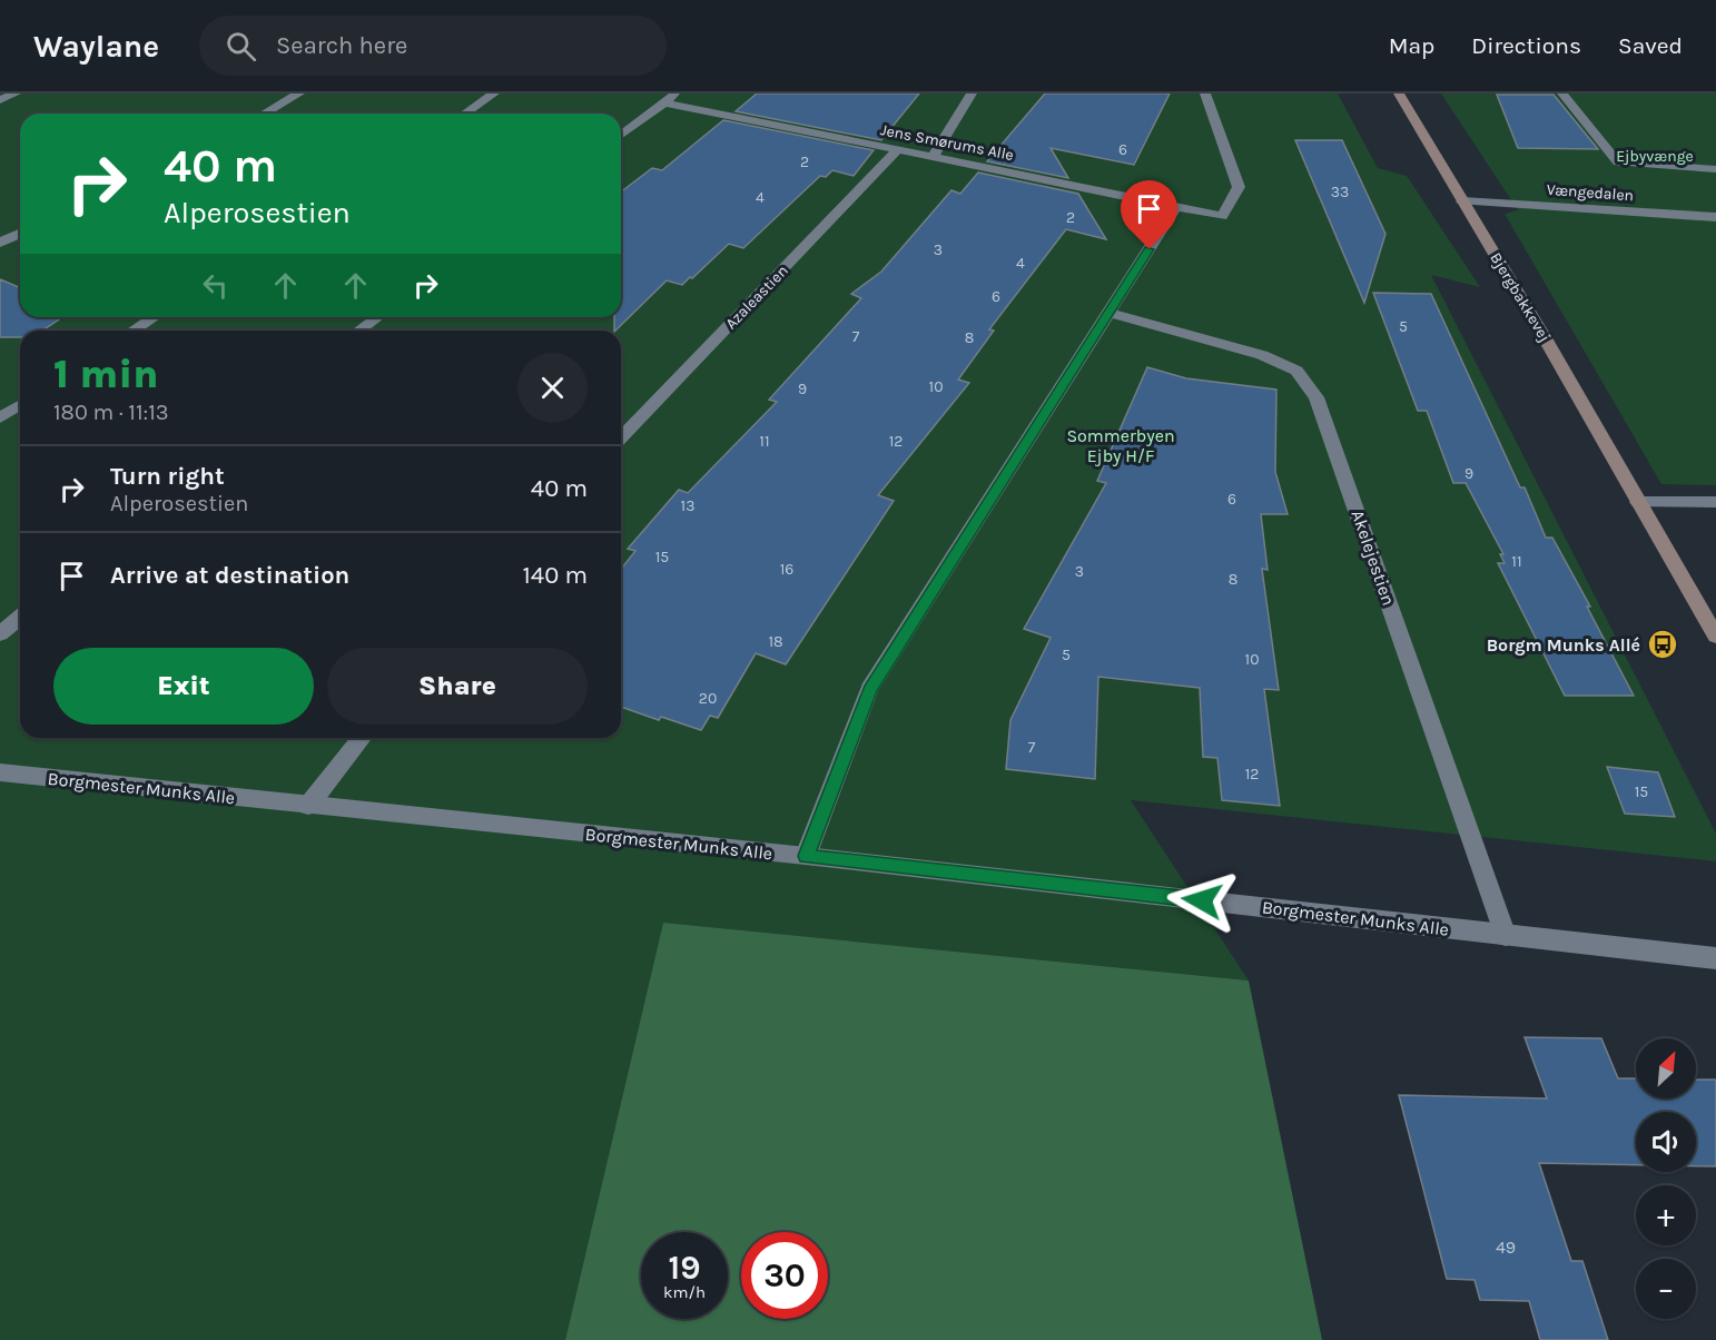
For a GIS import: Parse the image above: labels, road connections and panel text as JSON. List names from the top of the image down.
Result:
{
  "streets": {
    "street": [
      "Jens Smørums Alle",
      "Vængedalen",
      "Azaleastien",
      "Bjergbakkevej",
      "Akelejestien",
      "Borgmester Munks Alle"
    ]
  },
  "crossings": [
    ["Jens Smørums Alle", "Azaleastien"],
    ["Vængedalen", "Bjergbakkevej"],
    ["Akelejestien", "Borgmester Munks Alle"]
  ],
  "parks": ["Ejbyvænge", "Sommerbyen Ejby H/F"],
  "places": {
    "bus stop": ["Borgm Munks Allé"]
  },
  "house_numbers": [
    "6",
    "2",
    "33",
    "4",
    "2",
    "3",
    "4",
    "6",
    "5",
    "7",
    "8",
    "10",
    "9",
    "11",
    "12",
    "9",
    "6",
    "13",
    "15",
    "11",
    "16",
    "3",
    "8",
    "18",
    "5",
    "10",
    "20",
    "7",
    "12",
    "15",
    "49"
  ],
  "north": "top right",
  "page": {
    "header": "Waylane",
    "search": "Search here",
    "nav": ["Map", "Directions", "Saved"],
    "turn": ["40 m", "Alperosestien"],
    "heading": ["1 min", "180 m · 11:13"],
    "list": [
      {
        "name": "Turn right",
        "note": "Alperosestien",
        "value": "40 m"
      },
      {
        "name": "Arrive at destination",
        "value": "140 m"
      }
    ],
    "buttons": ["Exit", "Share"],
    "map_buttons": ["+", "−"],
    "speed": "19 km/h",
    "limit": "30"
  }
}
